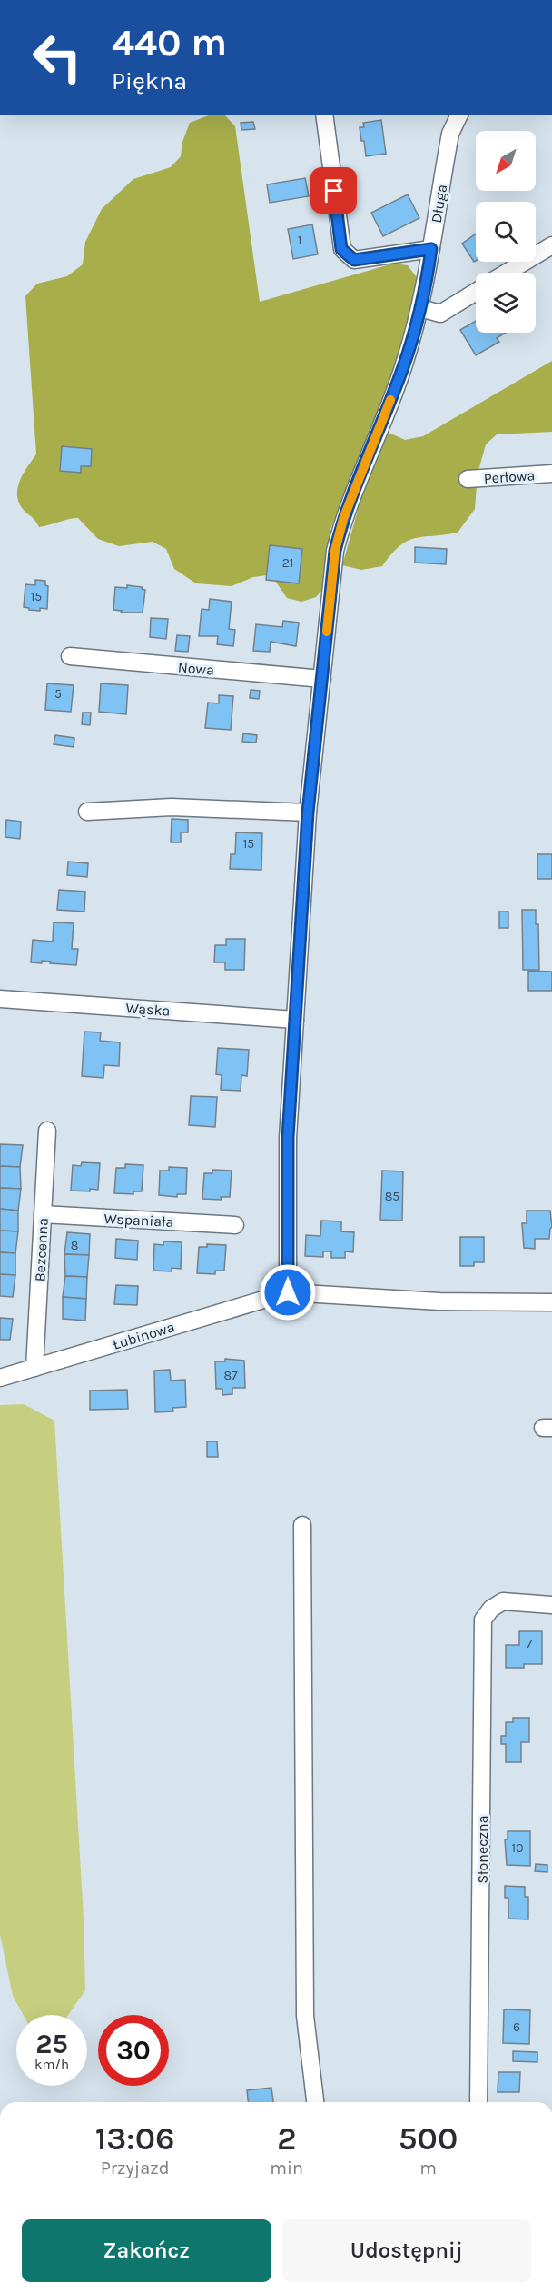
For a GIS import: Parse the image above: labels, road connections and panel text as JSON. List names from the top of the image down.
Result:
{
  "streets": {
    "street": [
      "Długa",
      "Perłowa",
      "Nowa",
      "Wąska",
      "Wspaniała",
      "Bezcenna",
      "Łubinowa",
      "Słoneczna"
    ]
  },
  "crossings": [
    ["Długa", "Nowa"],
    ["Długa", "Wąska"],
    ["Długa", "Łubinowa"],
    ["Wspaniała", "Bezcenna"],
    ["Bezcenna", "Łubinowa"]
  ],
  "house_numbers": [
    "1",
    "21",
    "15",
    "5",
    "15",
    "85",
    "8",
    "87",
    "7",
    "10",
    "6"
  ],
  "north": "bottom left",
  "page": {
    "turn": ["440 m", "Piękna"],
    "speed": "25 km/h",
    "limit": "30",
    "eta": [
      "13:06",
      "Przyjazd",
      "2",
      "min",
      "500",
      "m"
    ],
    "buttons": ["Zakończ", "Udostępnij"]
  }
}
